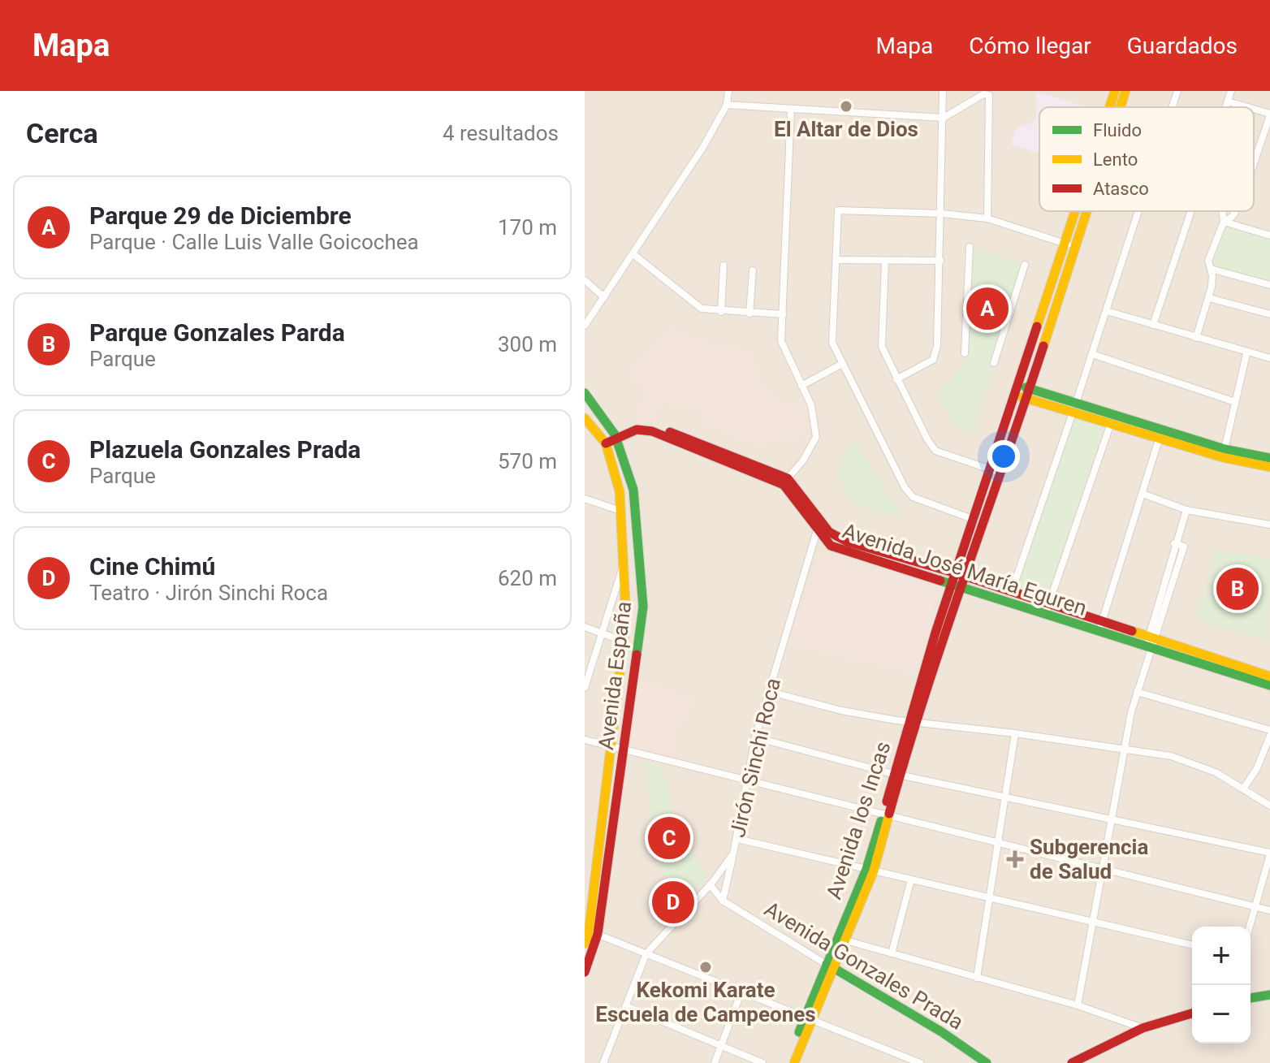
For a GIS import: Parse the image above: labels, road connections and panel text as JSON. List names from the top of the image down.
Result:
{
  "streets": {
    "main road": [
      "Avenida José María Eguren",
      "Avenida España",
      "Avenida los Incas",
      "Avenida Gonzales Prada"
    ],
    "street": ["Jirón Sinchi Roca"]
  },
  "crossings": [
    ["Avenida José María Eguren", "Avenida España"],
    ["Avenida José María Eguren", "Jirón Sinchi Roca"],
    ["Avenida José María Eguren", "Avenida los Incas"],
    ["Jirón Sinchi Roca", "Avenida Gonzales Prada"],
    ["Avenida los Incas", "Avenida Gonzales Prada"]
  ],
  "places": {
    "other": ["El Altar de Dios", "Kekomi Karate Escuela de Campeones"],
    "health": ["Subgerencia de Salud"]
  },
  "legend": ["Fluido", "Lento", "Atasco"],
  "page": {
    "header": "Mapa",
    "nav": ["Mapa", "Cómo llegar", "Guardados"],
    "heading": ["Cerca", "4 resultados"],
    "list": [
      {
        "mark": "A",
        "name": "Parque 29 de Diciembre",
        "note": "Parque · Calle Luis Valle Goicochea",
        "value": "170 m"
      },
      {
        "mark": "B",
        "name": "Parque Gonzales Parda",
        "note": "Parque",
        "value": "300 m"
      },
      {
        "mark": "C",
        "name": "Plazuela Gonzales Prada",
        "note": "Parque",
        "value": "570 m"
      },
      {
        "mark": "D",
        "name": "Cine Chimú",
        "note": "Teatro · Jirón Sinchi Roca",
        "value": "620 m"
      }
    ],
    "pins": [
      "A",
      "B",
      "C",
      "D"
    ],
    "map_buttons": ["+", "−"]
  }
}
